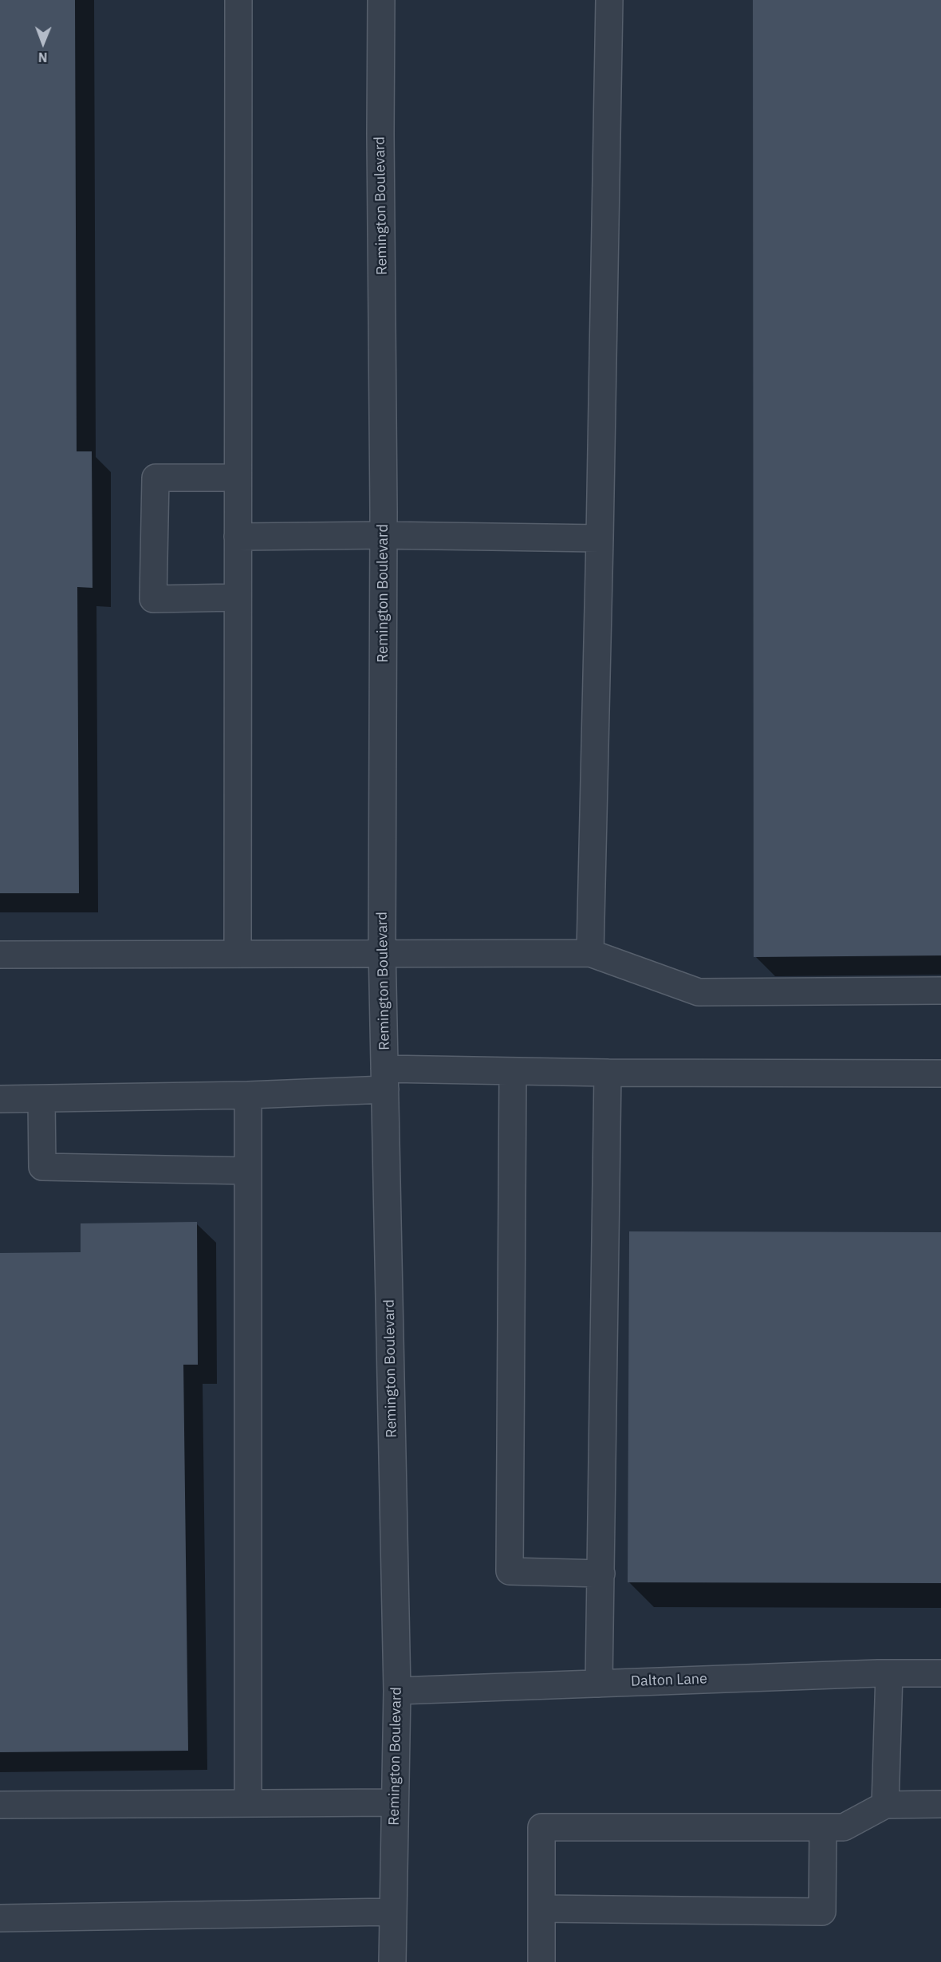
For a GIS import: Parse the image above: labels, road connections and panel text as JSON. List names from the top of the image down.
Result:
{
  "streets": {
    "street": ["Remington Boulevard", "Dalton Lane"]
  },
  "crossings": [
    ["Remington Boulevard", "Dalton Lane"]
  ],
  "north": "bottom"
}
